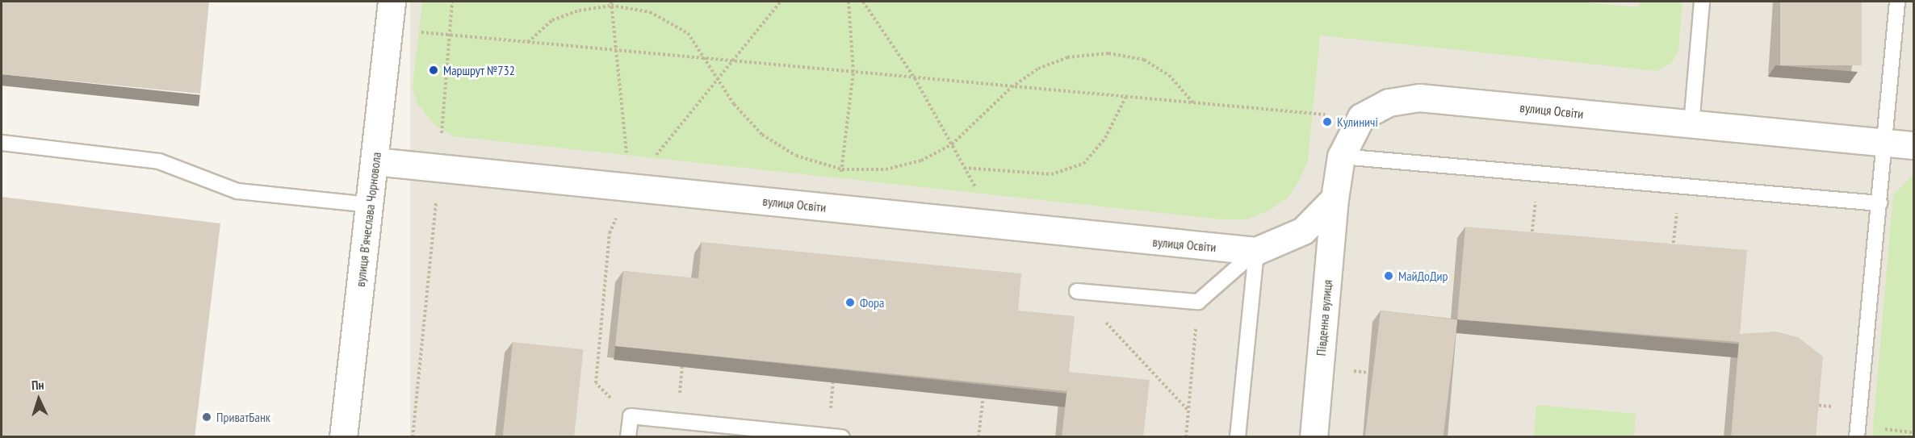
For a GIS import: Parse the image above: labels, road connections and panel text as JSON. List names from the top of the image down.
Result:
{
  "streets": {
    "street": ["вулиця Освіти", "вулиця Вʼячеслава Чорновола", "Південна вулиця"]
  },
  "crossings": [
    ["вулиця Освіти", "вулиця Вʼячеслава Чорновола"],
    ["вулиця Освіти", "Південна вулиця"]
  ],
  "places": [
    "Маршрут №732",
    "Кулиничі",
    "МайДоДир",
    "Фора",
    "ПриватБанк"
  ],
  "north": "top"
}
